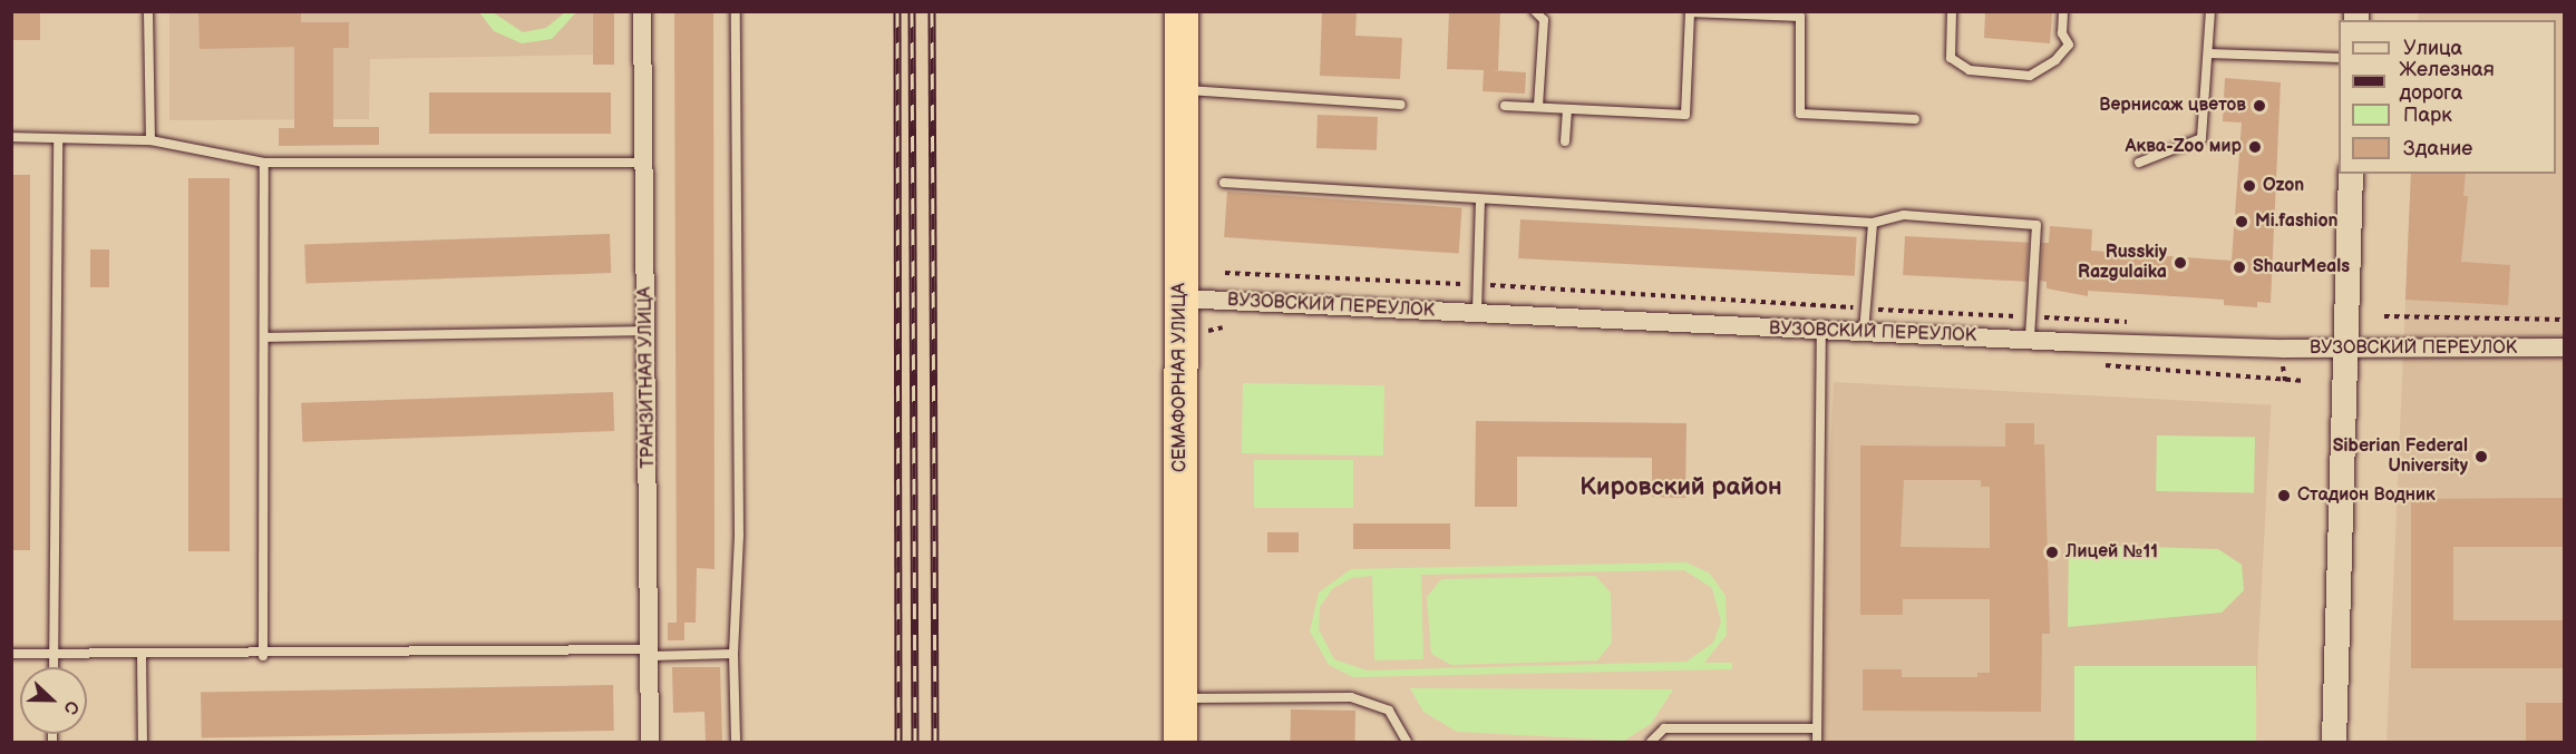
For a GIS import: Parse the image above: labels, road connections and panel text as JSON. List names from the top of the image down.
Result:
{
  "streets": {
    "highway": ["СЕМАФОРНАЯ УЛИЦА"],
    "street": ["ВУЗОВСКИЙ ПЕРЕУЛОК", "ТРАНЗИТНАЯ УЛИЦА"]
  },
  "crossings": [
    ["ВУЗОВСКИЙ ПЕРЕУЛОК", "СЕМАФОРНАЯ УЛИЦА"]
  ],
  "districts": ["Кировский район"],
  "places": [
    "Вернисаж цветов",
    "Аква-Zoo мир",
    "Ozon",
    "Mi.fashion",
    "Russkiy Razgulaika",
    "ShаurMeals",
    "Siberian Federal University",
    "Стадион Водник",
    "Лицей №11"
  ],
  "legend": [
    "Улица",
    "Железная дорога",
    "Парк",
    "Здание"
  ],
  "north": "right"
}
